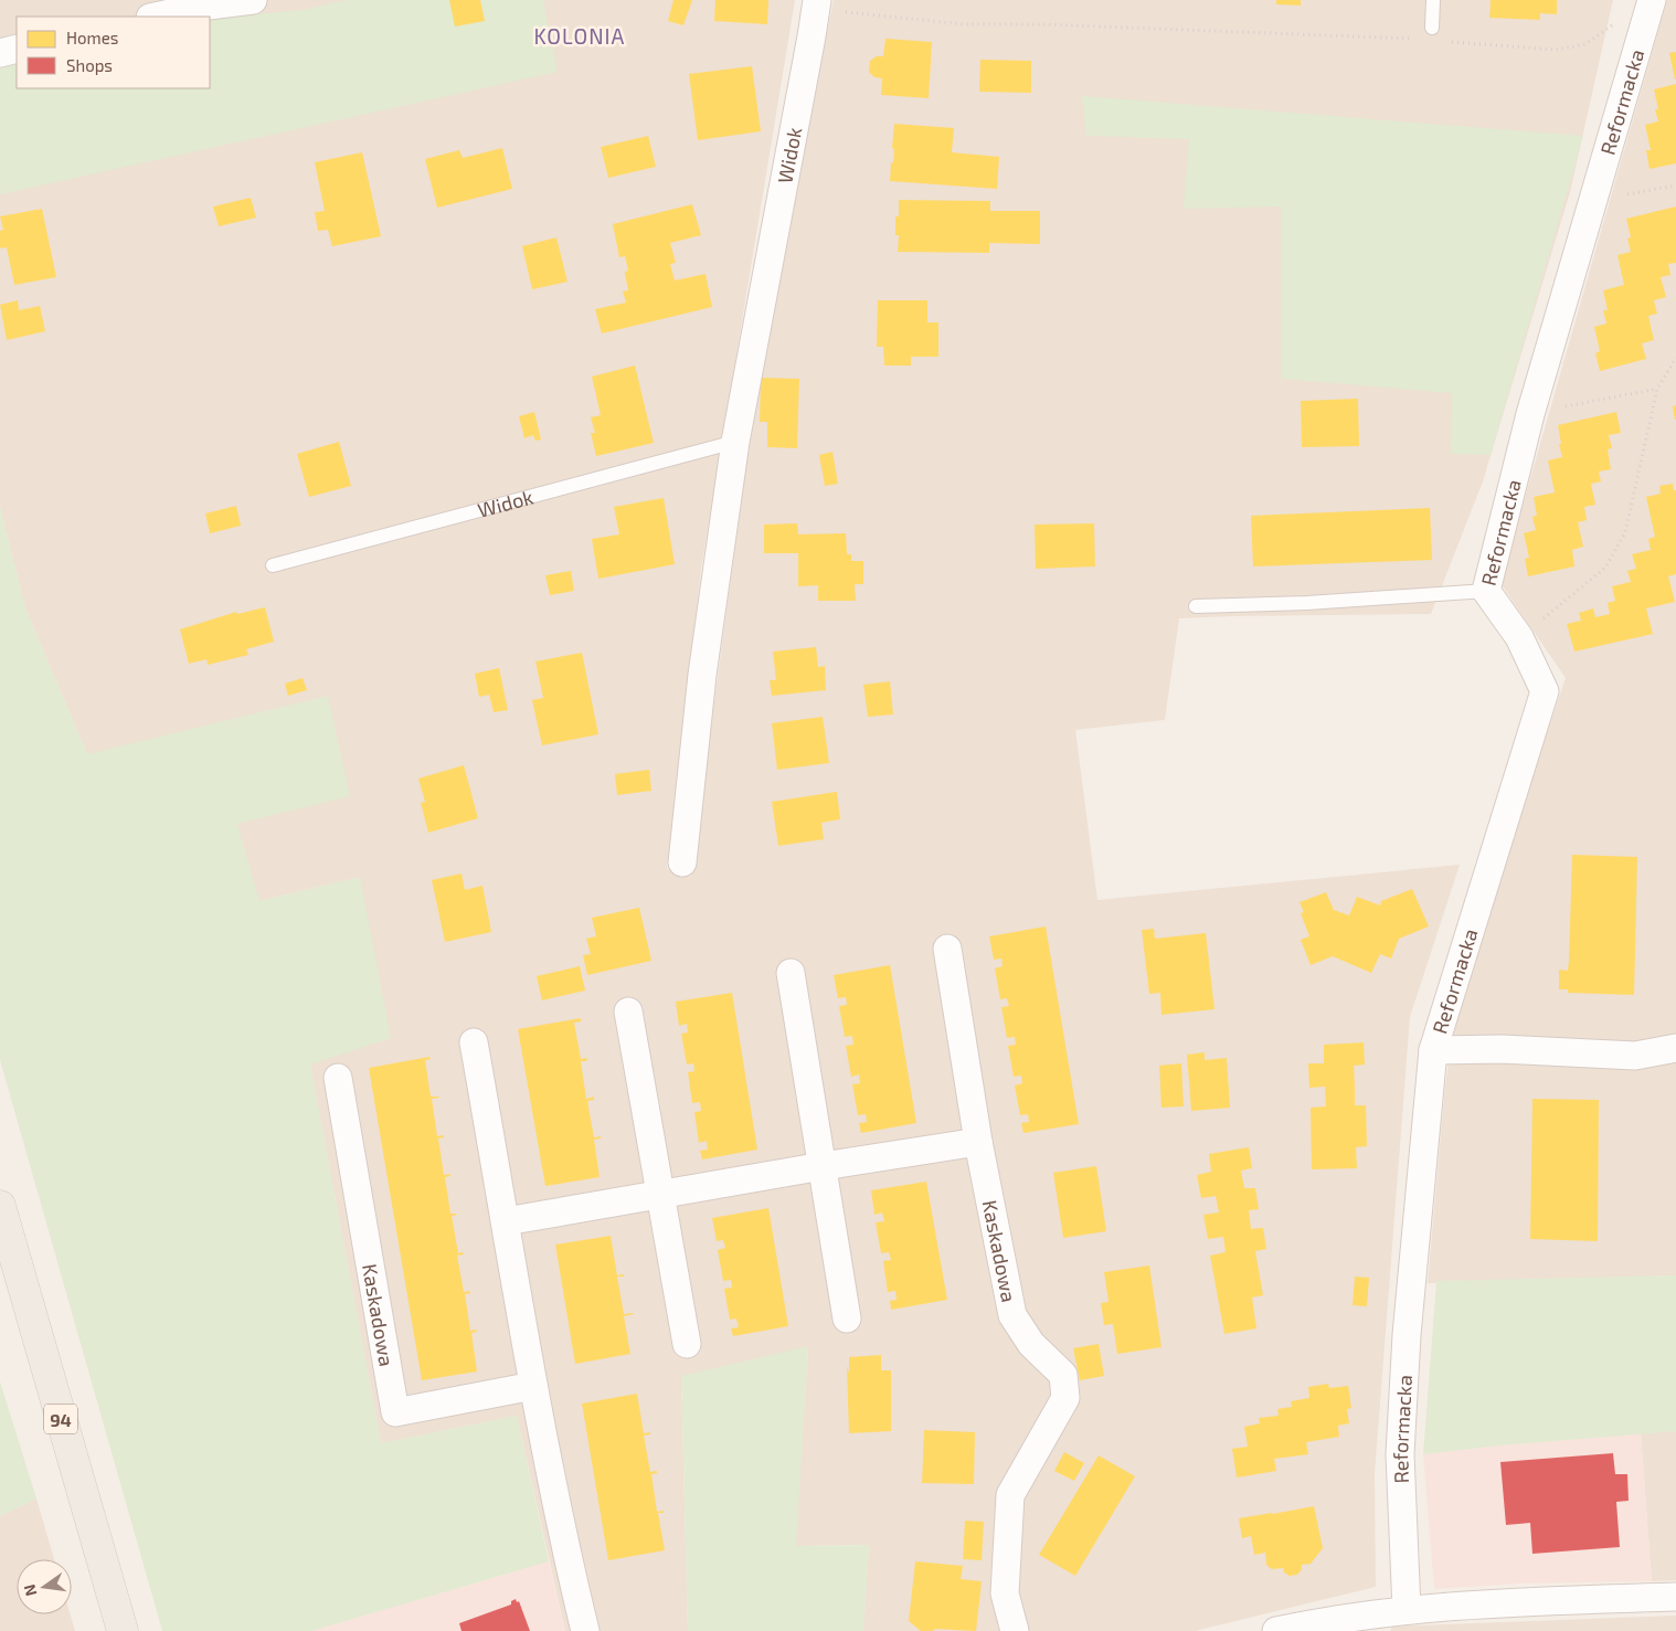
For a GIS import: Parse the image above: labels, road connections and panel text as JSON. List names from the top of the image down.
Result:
{
  "streets": {
    "main road": ["94"],
    "street": ["Reformacka", "Widok", "Kaskadowa"]
  },
  "districts": ["KOLONIA"],
  "legend": ["Homes", "Shops"],
  "north": "left"
}
